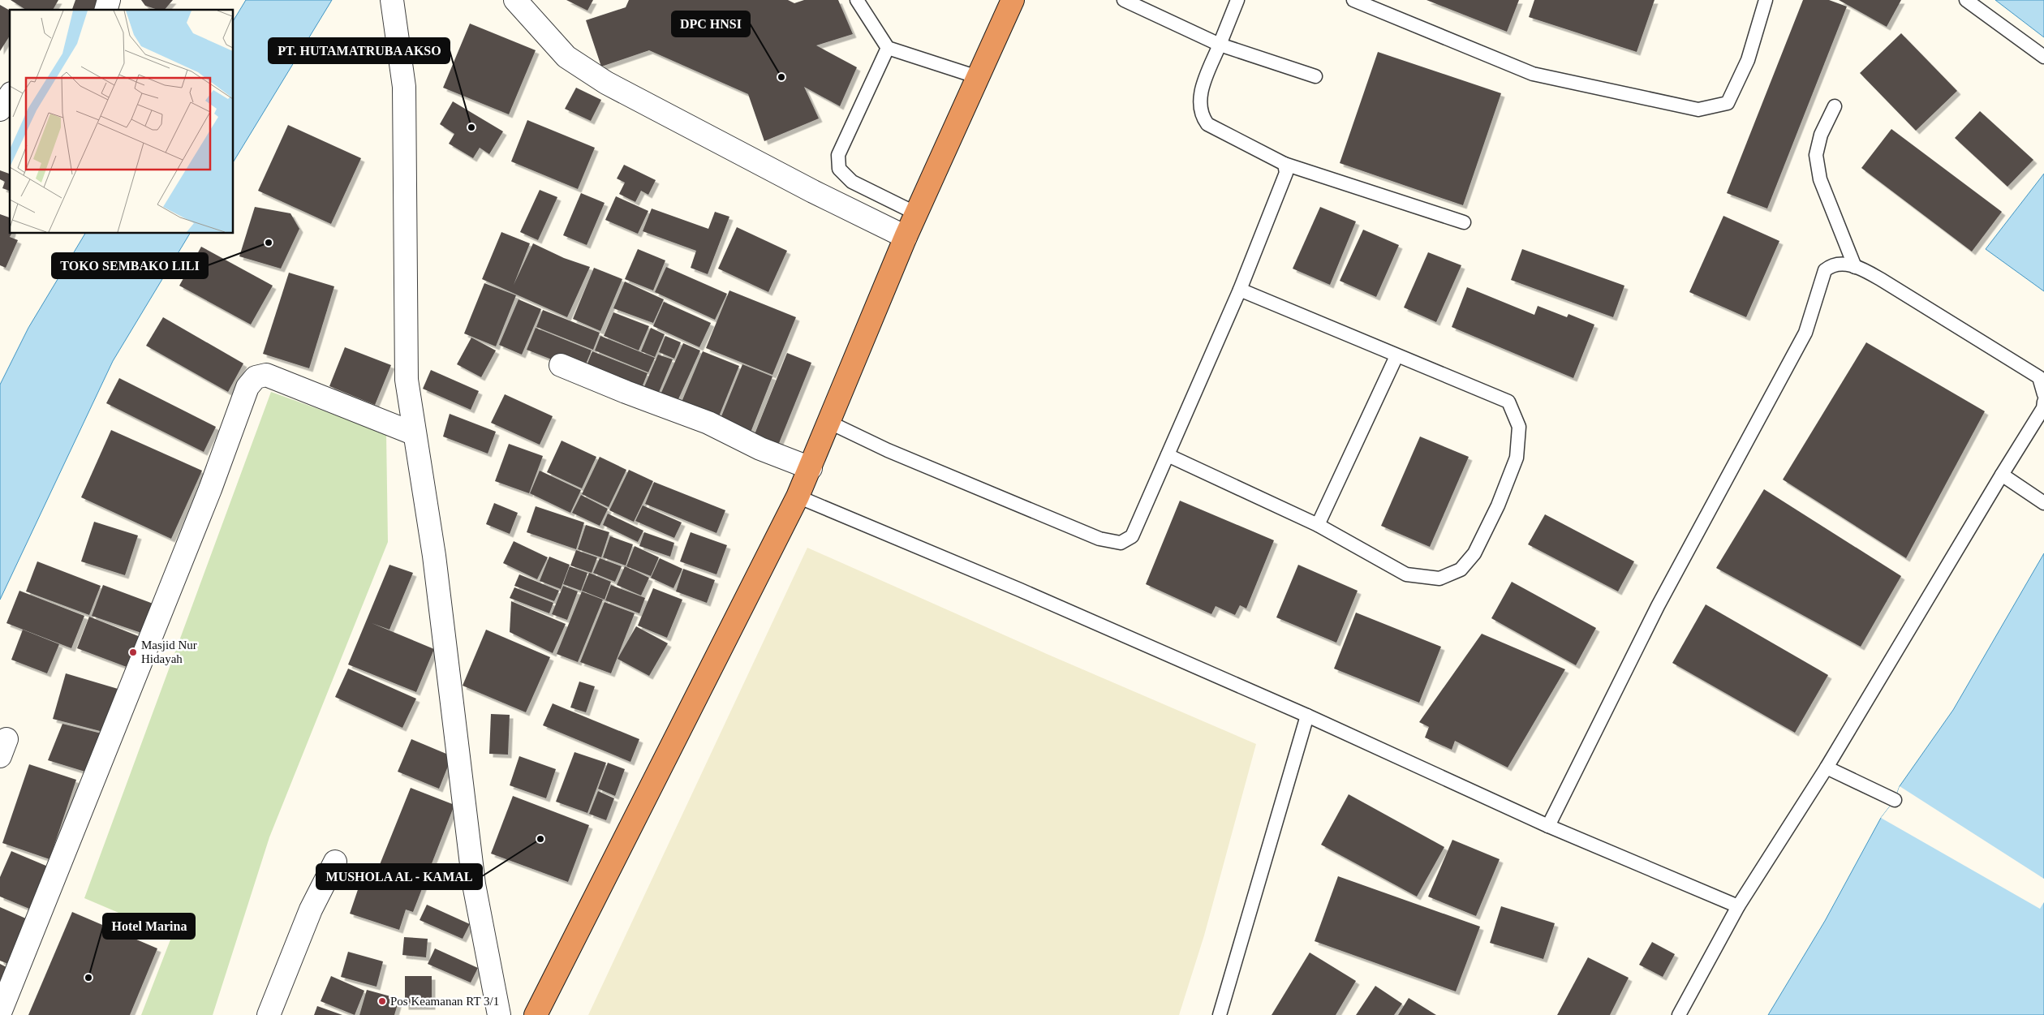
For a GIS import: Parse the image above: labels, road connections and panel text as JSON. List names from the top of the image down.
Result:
{
  "places": [
    "DPC HNSI",
    "PT. HUTAMATRUBA AKSO",
    "TOKO SEMBAKO LILI",
    "Masjid Nur Hidayah",
    "MUSHOLA AL - KAMAL",
    "Hotel Marina",
    "Pos Keamanan RT 3/1"
  ]
}
